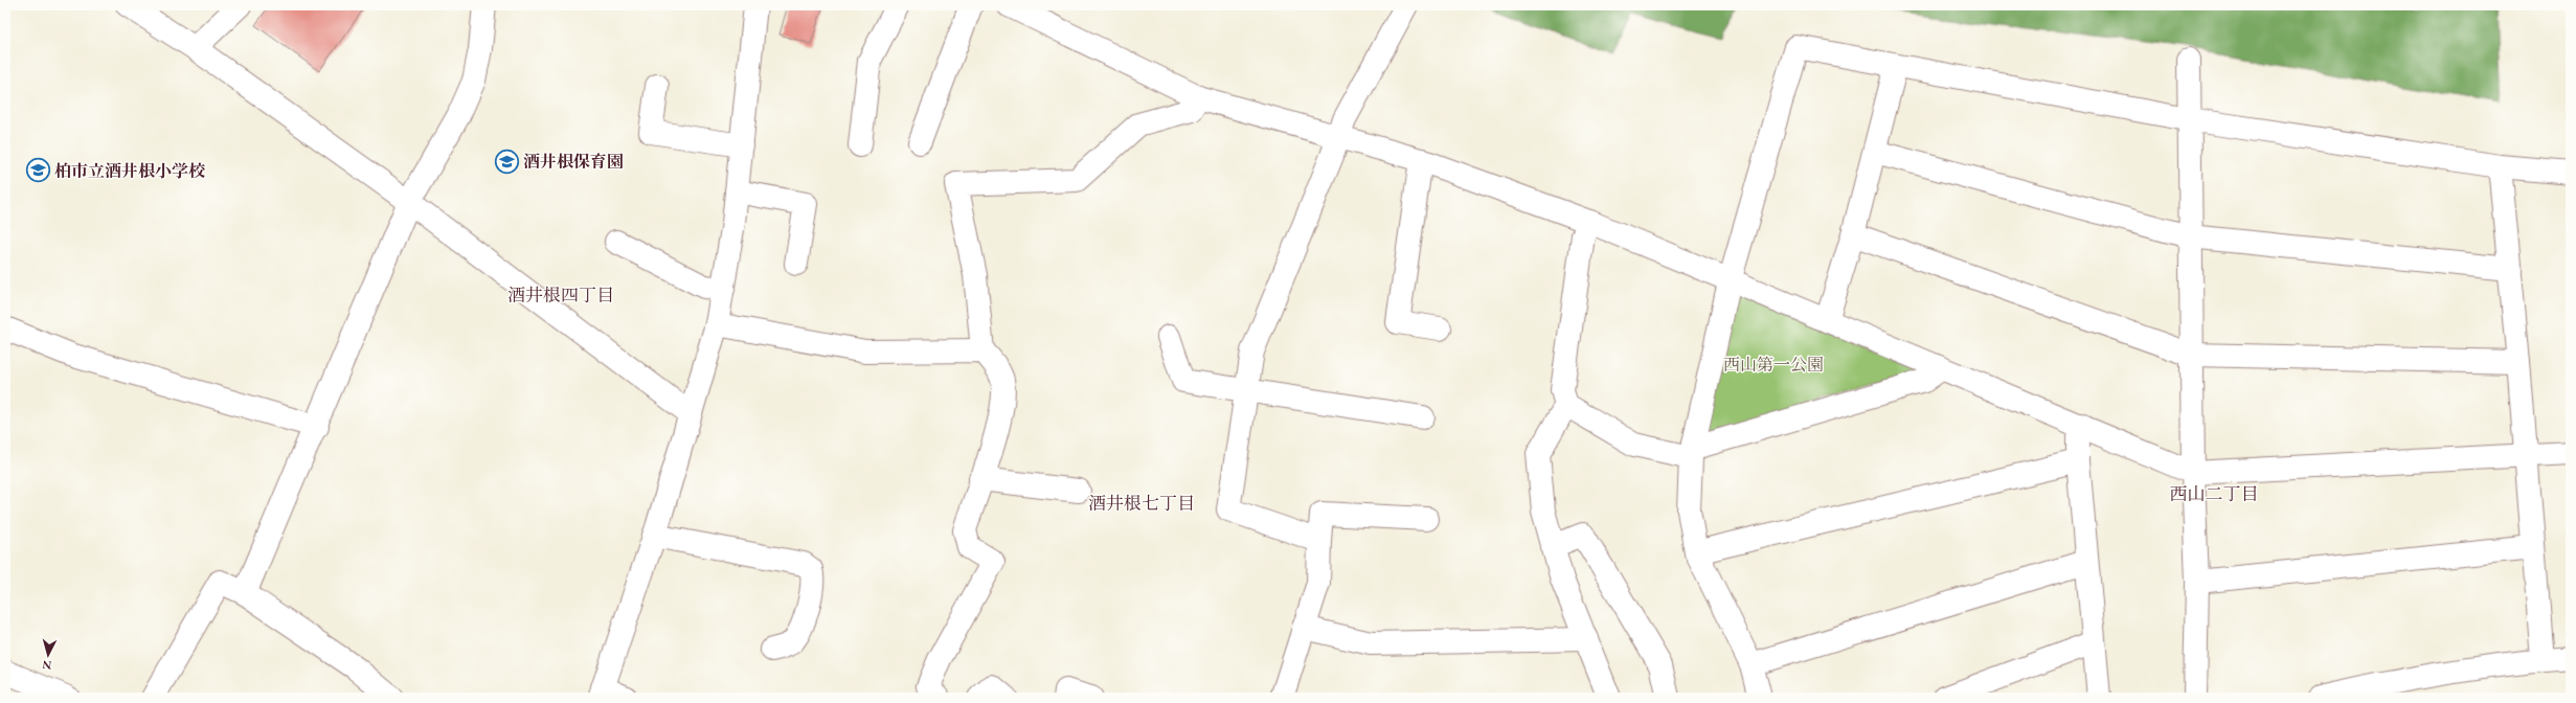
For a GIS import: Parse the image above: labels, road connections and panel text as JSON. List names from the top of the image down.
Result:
{
  "districts": ["酒井根四丁目", "西山二丁目", "酒井根七丁目"],
  "parks": ["西山第一公園"],
  "places": {
    "school or university": ["酒井根保育園", "柏市立酒井根小学校"]
  },
  "north": "bottom"
}
